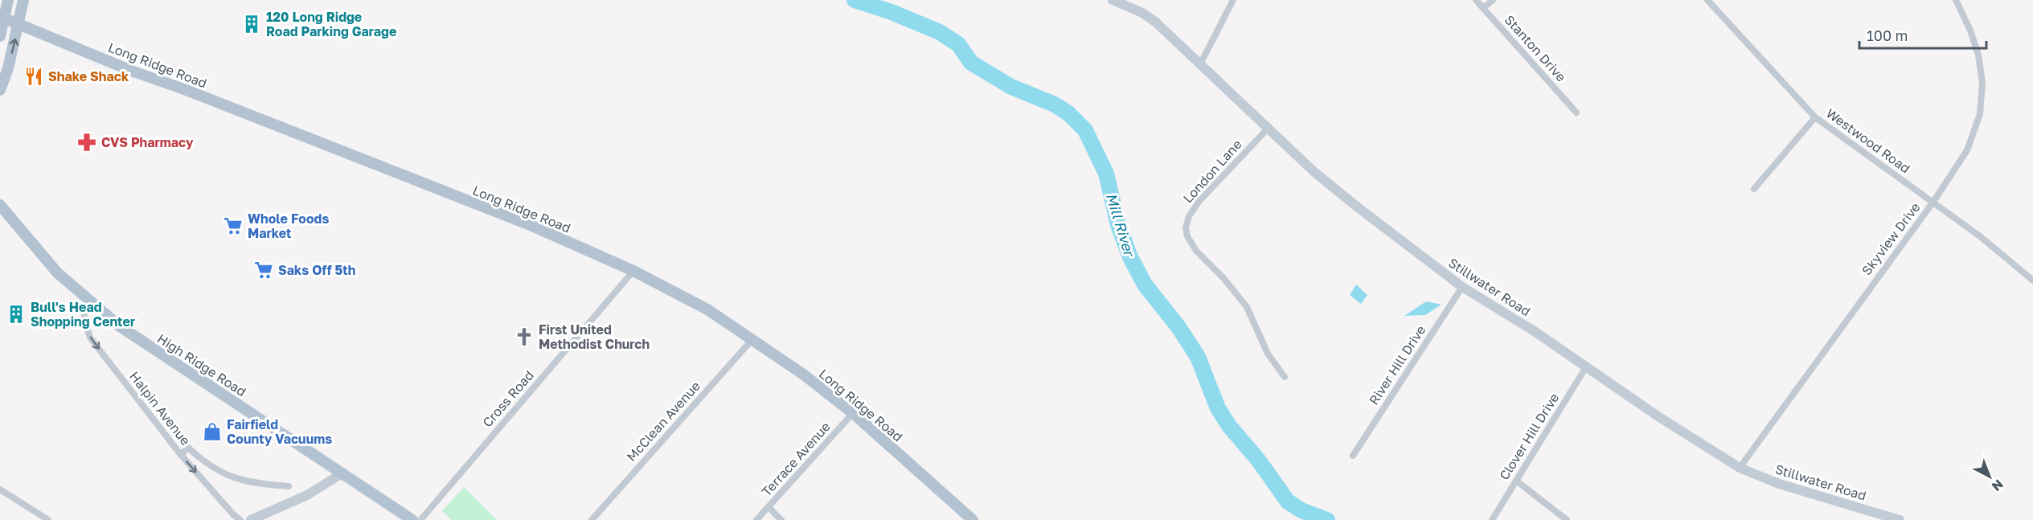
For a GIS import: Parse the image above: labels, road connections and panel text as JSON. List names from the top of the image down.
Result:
{
  "streets": {
    "main road": ["Long Ridge Road", "Stillwater Road", "High Ridge Road"],
    "street": [
      "Stanton Drive",
      "Westwood Road",
      "London Lane",
      "Skyview Drive",
      "River Hill Drive",
      "Cross Road",
      "Halpin Avenue",
      "McClean Avenue",
      "Clover Hill Drive",
      "Terrace Avenue"
    ]
  },
  "crossings": [
    ["Long Ridge Road", "Cross Road"],
    ["Long Ridge Road", "McClean Avenue"],
    ["Long Ridge Road", "Terrace Avenue"],
    ["Westwood Road", "Skyview Drive"],
    ["London Lane", "Stillwater Road"],
    ["Skyview Drive", "Stillwater Road"],
    ["Stillwater Road", "River Hill Drive"],
    ["Stillwater Road", "Clover Hill Drive"],
    ["High Ridge Road", "Halpin Avenue"]
  ],
  "one_way": ["Halpin Avenue"],
  "water": ["Mill River"],
  "places": {
    "building": ["120 Long Ridge Road Parking Garage", "Bull's Head Shopping Center"],
    "restaurant": ["Shake Shack"],
    "pharmacy": ["CVS Pharmacy"],
    "supermarket": ["Whole Foods Market", "Saks Off 5th"],
    "church": ["First United Methodist Church"],
    "shop": ["Fairfield County Vacuums"]
  },
  "scale_bar": "100 m",
  "north": "bottom right"
}
